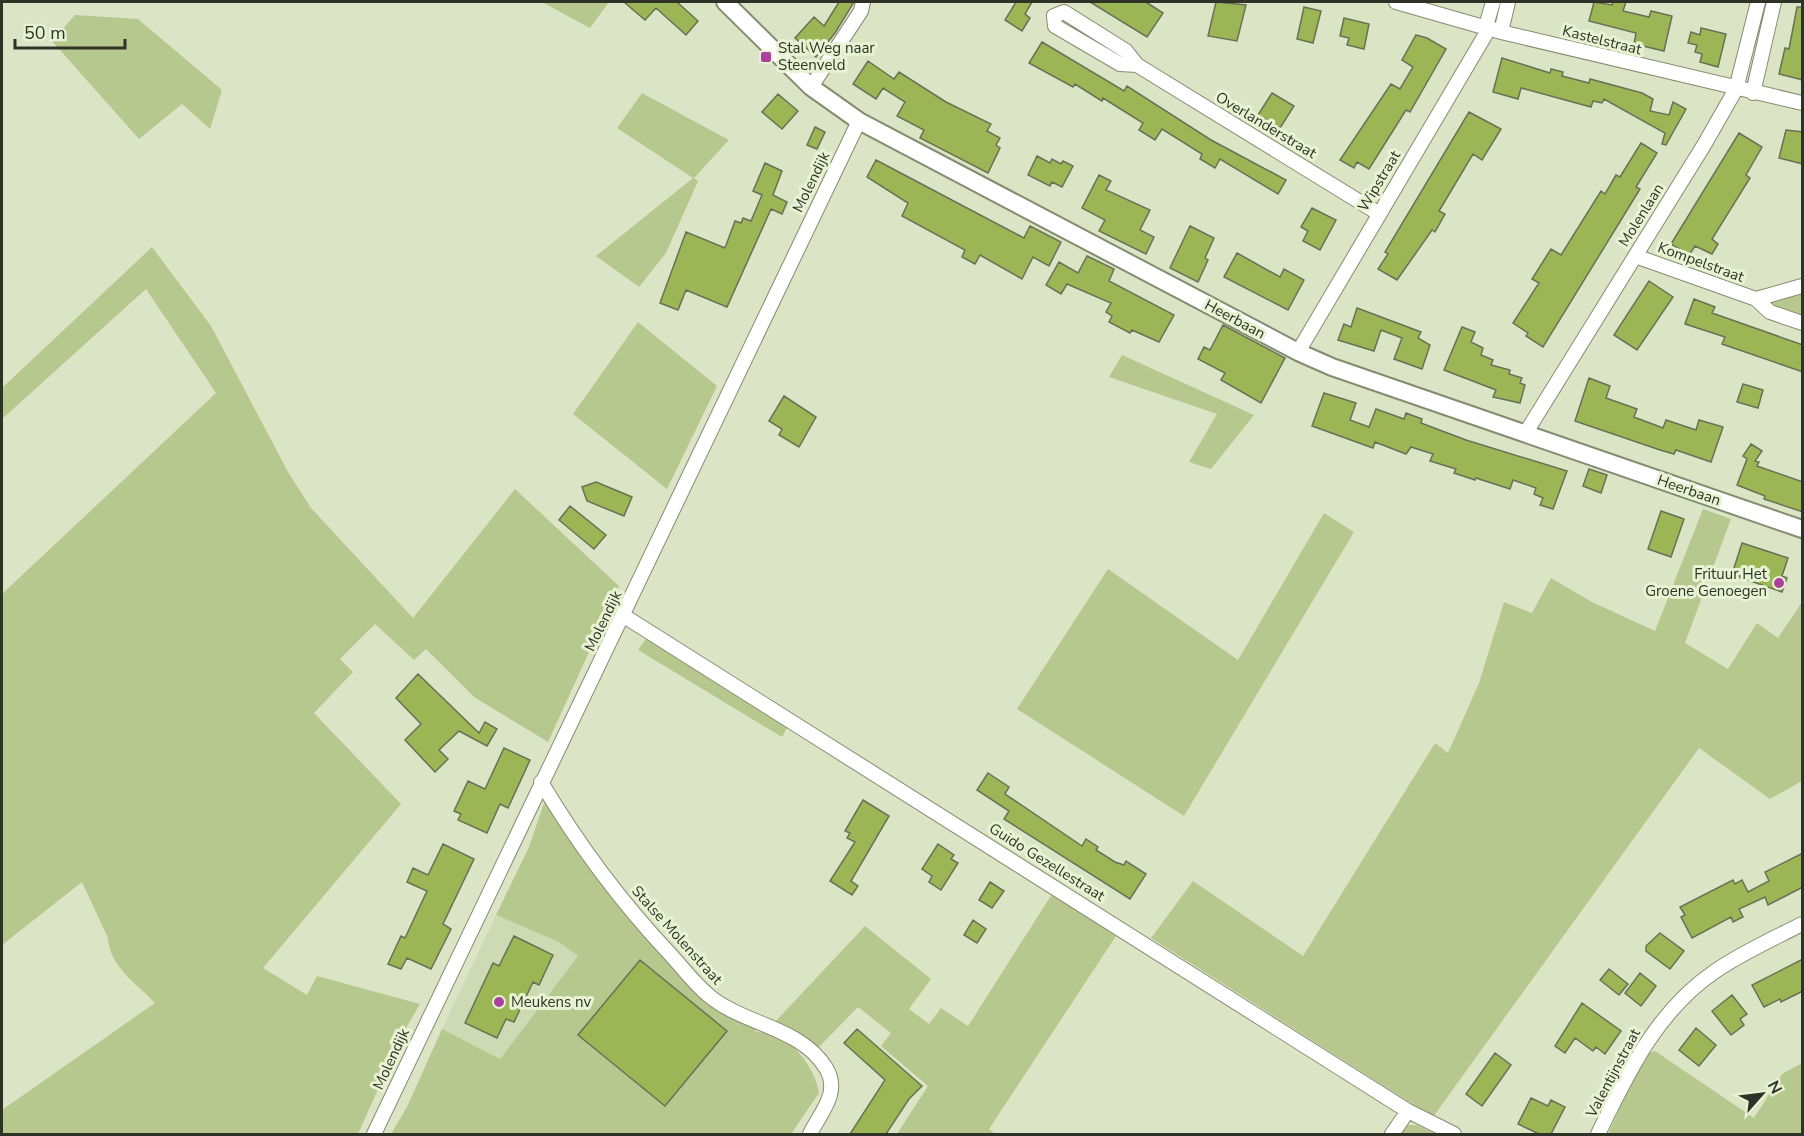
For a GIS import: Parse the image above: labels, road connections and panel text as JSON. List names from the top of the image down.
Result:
{
  "streets": {
    "street": [
      "Kastelstraat",
      "Overlanderstraat",
      "Wipstraat",
      "Molendijk",
      "Molenlaan",
      "Kompelstraat",
      "Heerbaan",
      "Guido Gezellestraat",
      "Stalse Molenstraat",
      "Valentijnstraat"
    ]
  },
  "crossings": [
    ["Kastelstraat", "Wipstraat"],
    ["Kastelstraat", "Molenlaan"],
    ["Overlanderstraat", "Wipstraat"],
    ["Wipstraat", "Heerbaan"],
    ["Molendijk", "Heerbaan"],
    ["Molendijk", "Guido Gezellestraat"],
    ["Molendijk", "Stalse Molenstraat"],
    ["Molenlaan", "Kompelstraat"],
    ["Molenlaan", "Heerbaan"]
  ],
  "places": {
    "transit": ["Stal Weg naar Steenveld"],
    "other": ["Frituur Het Groene Genoegen", "Meukens nv"]
  },
  "scale_bar": "50 m",
  "north": "top right"
}
